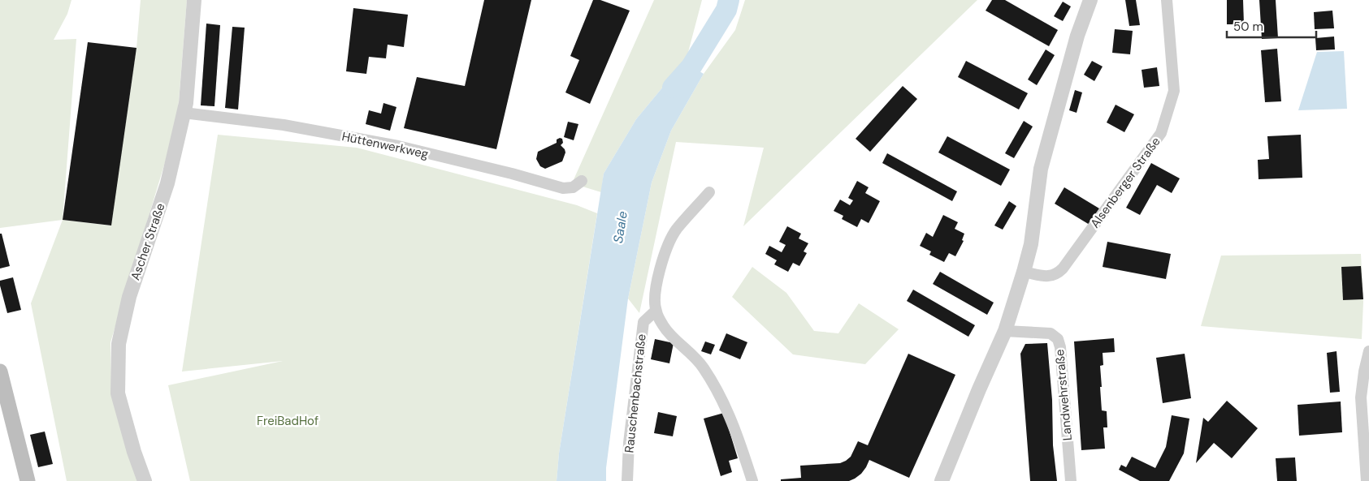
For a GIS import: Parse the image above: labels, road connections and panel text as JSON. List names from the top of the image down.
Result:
{
  "streets": {
    "street": [
      "Hüttenwerkweg",
      "Alsenberger Straße",
      "Ascher Straße",
      "Rauschenbachstraße",
      "Landwehrstraße"
    ]
  },
  "crossings": [
    ["Hüttenwerkweg", "Ascher Straße"]
  ],
  "water": ["Saale"],
  "parks": ["FreiBadHof"],
  "scale_bar": "50 m"
}
